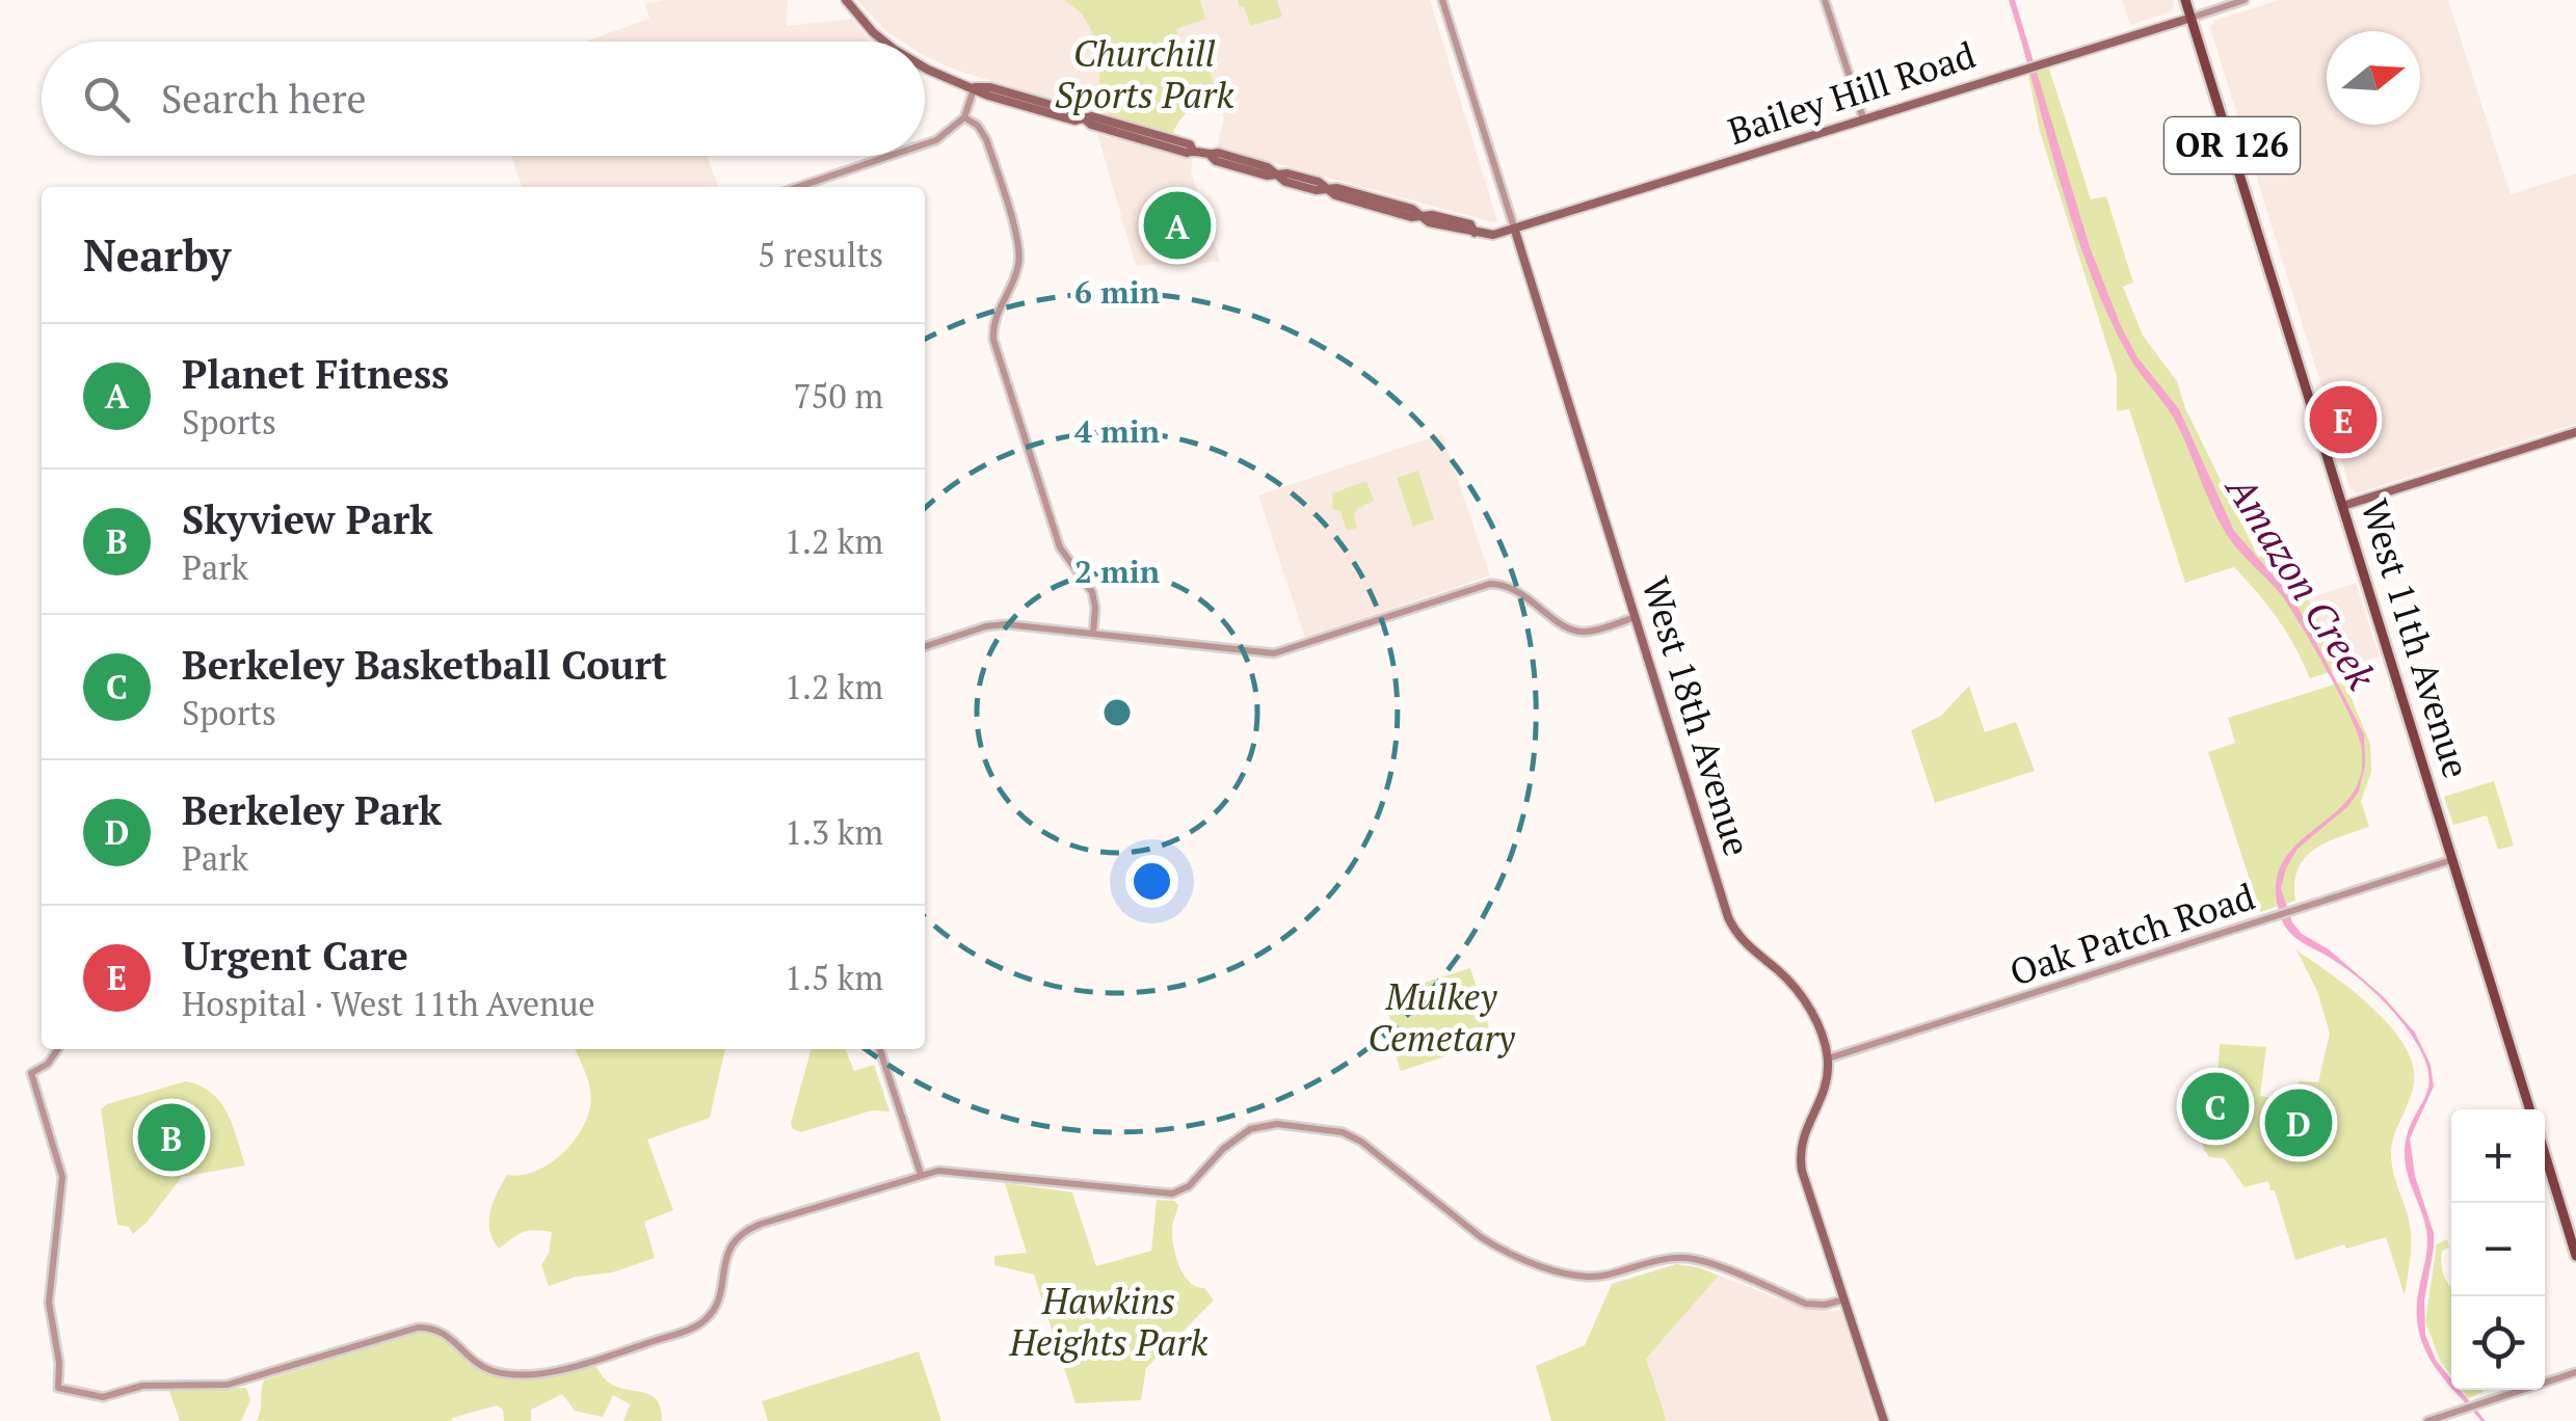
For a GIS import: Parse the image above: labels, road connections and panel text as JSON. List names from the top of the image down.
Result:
{
  "streets": {
    "main road": [
      "Bailey Hill Road",
      "OR 126",
      "West 11th Avenue",
      "West 18th Avenue"
    ],
    "street": ["Oak Patch Road"]
  },
  "crossings": [
    ["Bailey Hill Road", "West 11th Avenue"],
    ["Bailey Hill Road", "West 18th Avenue"],
    ["West 11th Avenue", "Oak Patch Road"],
    ["West 18th Avenue", "Oak Patch Road"]
  ],
  "water": ["Amazon Creek"],
  "parks": ["Churchill Sports Park", "Mulkey Cemetary", "Hawkins Heights Park"],
  "north": "right",
  "page": {
    "search": "Search here",
    "pins": [
      "A",
      "E",
      "C",
      "D",
      "B"
    ],
    "heading": ["Nearby", "5 results"],
    "list": [
      {
        "mark": "A",
        "name": "Planet Fitness",
        "note": "Sports",
        "value": "750 m"
      },
      {
        "mark": "B",
        "name": "Skyview Park",
        "note": "Park",
        "value": "1.2 km"
      },
      {
        "mark": "C",
        "name": "Berkeley Basketball Court",
        "note": "Sports",
        "value": "1.2 km"
      },
      {
        "mark": "D",
        "name": "Berkeley Park",
        "note": "Park",
        "value": "1.3 km"
      },
      {
        "mark": "E",
        "name": "Urgent Care",
        "note": "Hospital · West 11th Avenue",
        "value": "1.5 km"
      }
    ],
    "map_buttons": ["+", "−"]
  },
  "rings": ["6 min", "4 min", "2 min"]
}
